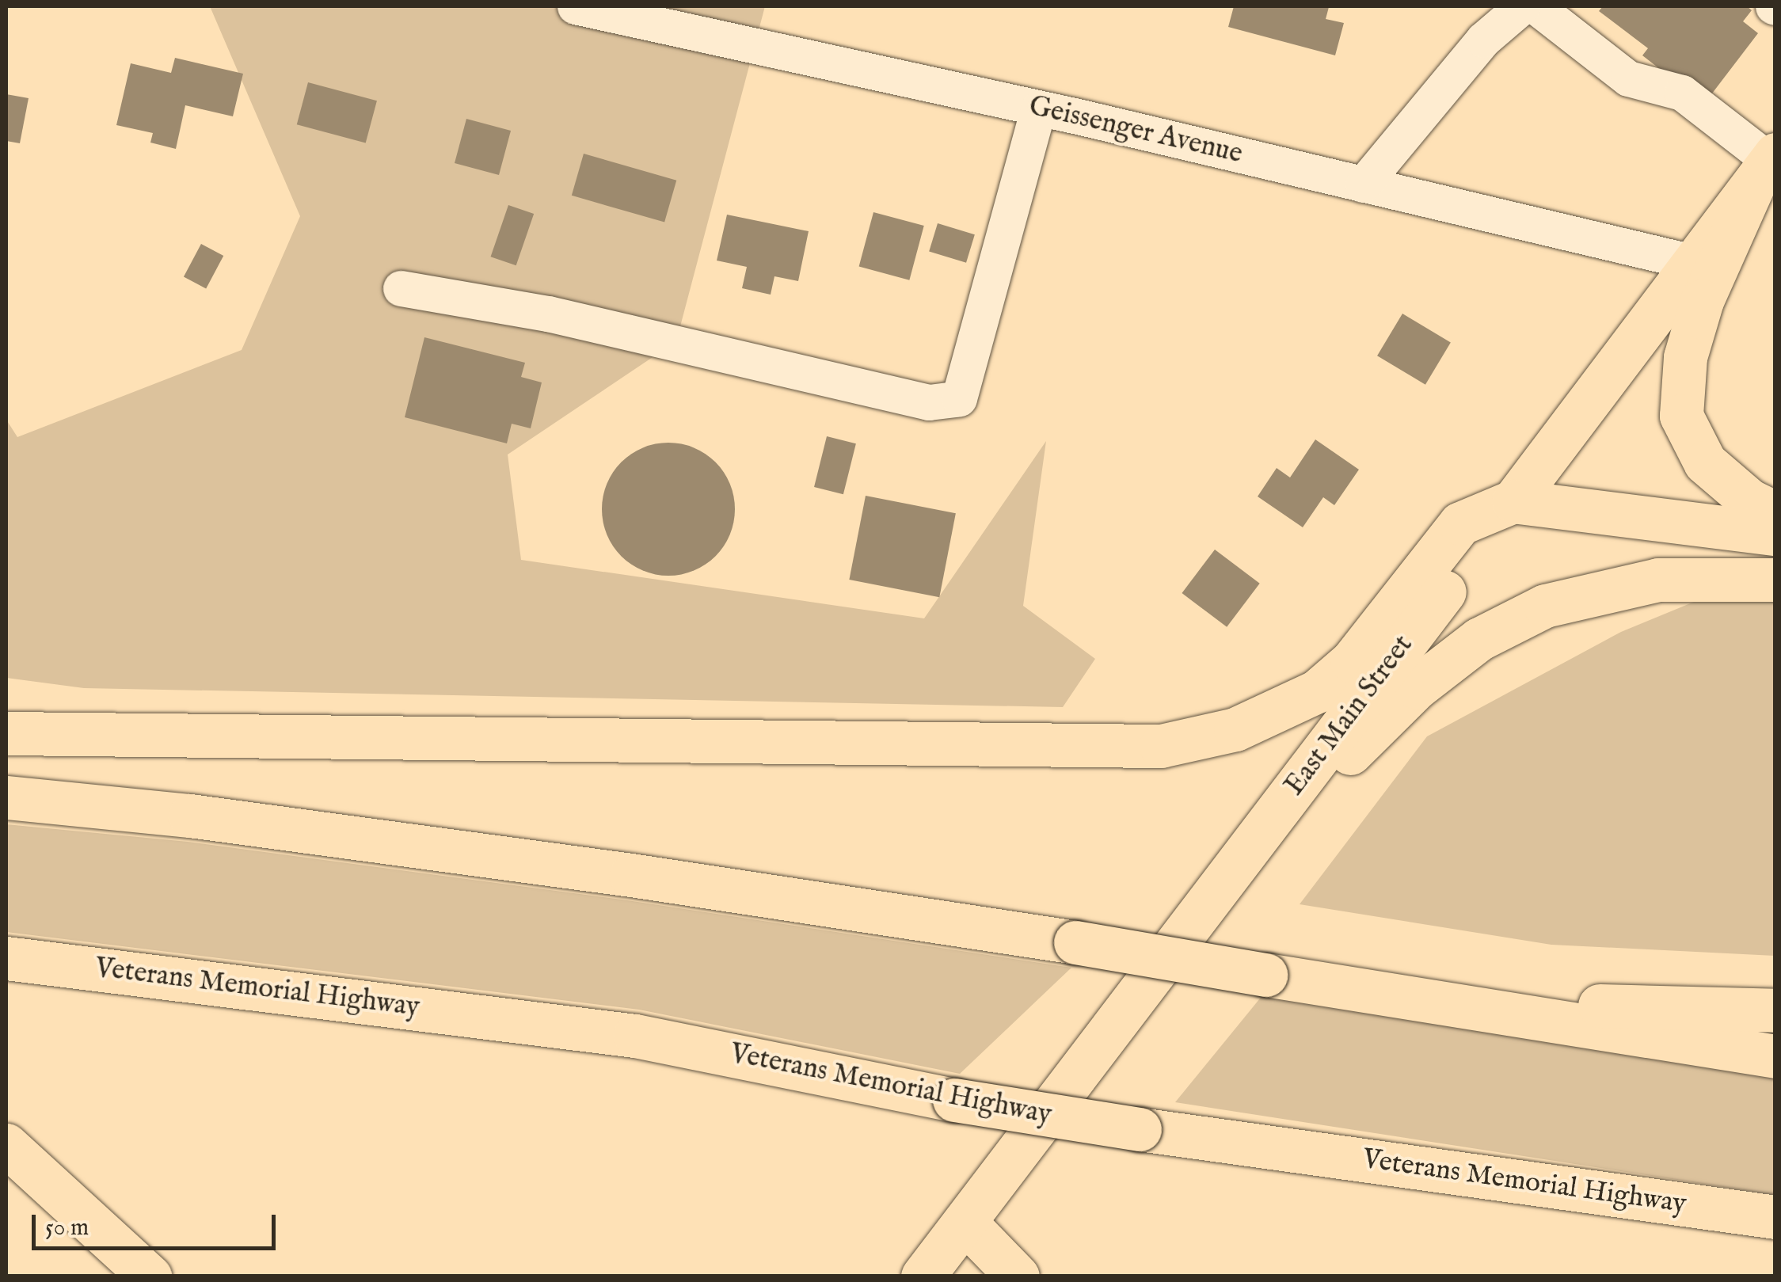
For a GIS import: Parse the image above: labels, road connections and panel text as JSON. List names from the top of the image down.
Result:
{
  "streets": {
    "main road": ["East Main Street", "Veterans Memorial Highway"],
    "street": ["Geissenger Avenue"]
  },
  "crossings": [
    ["Geissenger Avenue", "East Main Street"]
  ],
  "scale_bar": "50 m"
}
